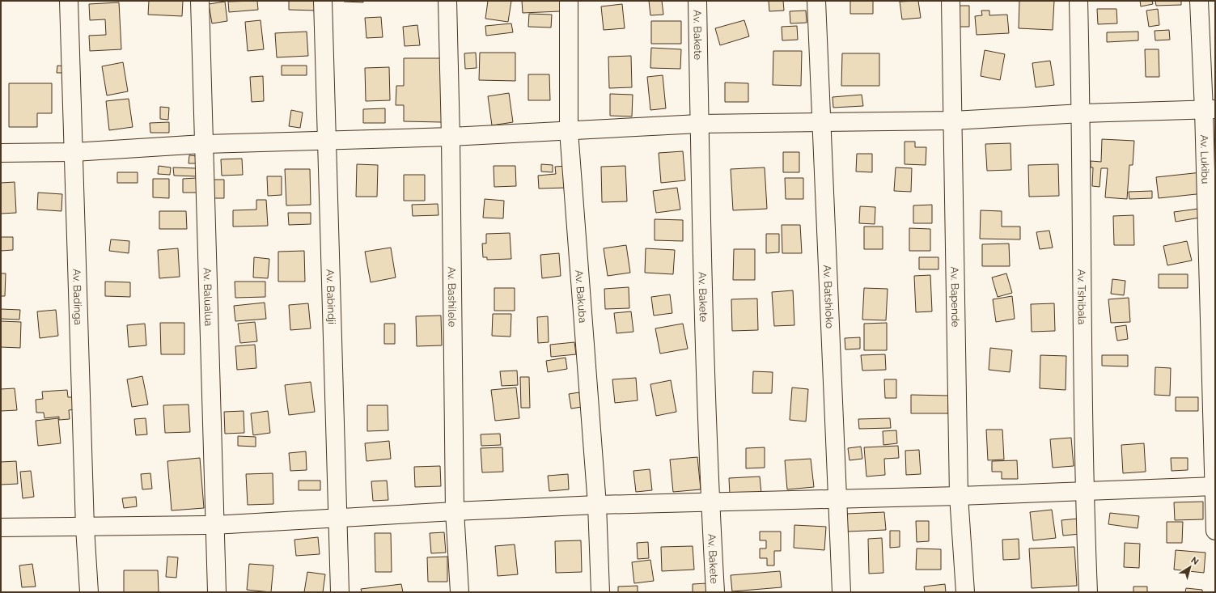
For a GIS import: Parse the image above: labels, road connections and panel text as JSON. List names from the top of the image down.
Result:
{
  "streets": {
    "street": [
      "Av. Bakete",
      "Av. Lukibu",
      "Av. Badinga",
      "Av. Balualua",
      "Av. Babindji",
      "Av. Bashilele",
      "Av. Bakuba",
      "Av. Batshioko",
      "Av. Bapende",
      "Av. Tshibala"
    ]
  },
  "north": "top right"
}
